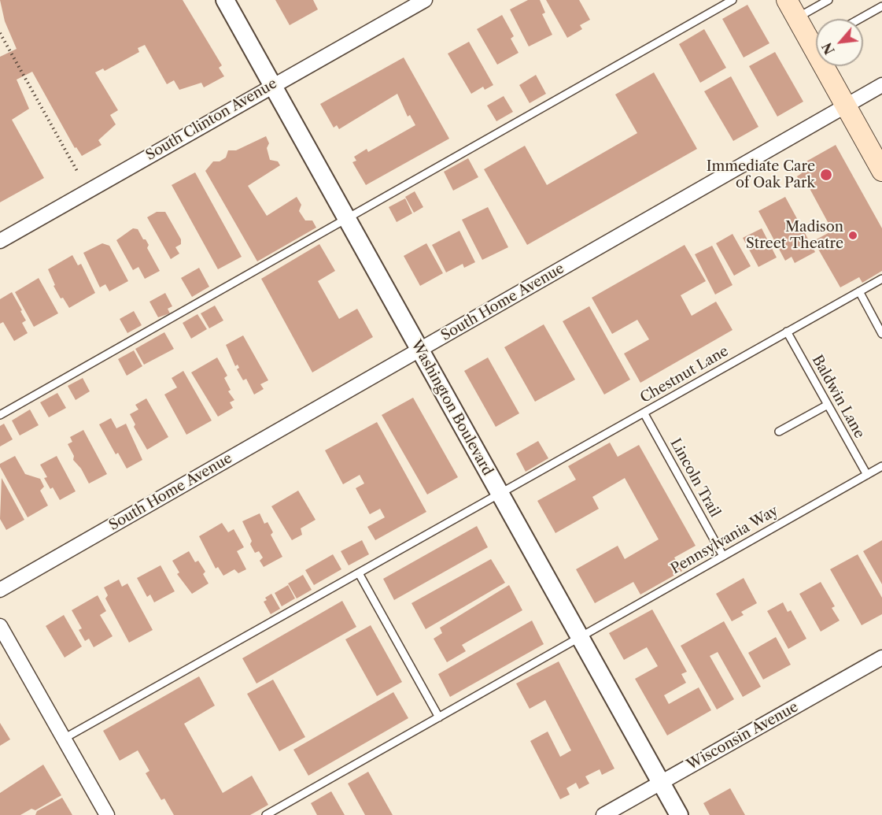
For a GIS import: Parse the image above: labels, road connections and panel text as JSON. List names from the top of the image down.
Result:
{
  "streets": {
    "street": [
      "South Clinton Avenue",
      "South Home Avenue",
      "Washington Boulevard",
      "Wisconsin Avenue"
    ],
    "lane": [
      "Chestnut Lane",
      "Baldwin Lane",
      "Lincoln Trail",
      "Pennsylvania Way"
    ]
  },
  "crossings": [
    ["South Clinton Avenue", "Washington Boulevard"],
    ["South Home Avenue", "Washington Boulevard"],
    ["Chestnut Lane", "Baldwin Lane"],
    ["Chestnut Lane", "Washington Boulevard"],
    ["Chestnut Lane", "Lincoln Trail"],
    ["Baldwin Lane", "Pennsylvania Way"],
    ["Washington Boulevard", "Pennsylvania Way"],
    ["Washington Boulevard", "Wisconsin Avenue"],
    ["Lincoln Trail", "Pennsylvania Way"]
  ],
  "places": ["Immediate Care of Oak Park", "Madison Street Theatre"],
  "north": "bottom left"
}
